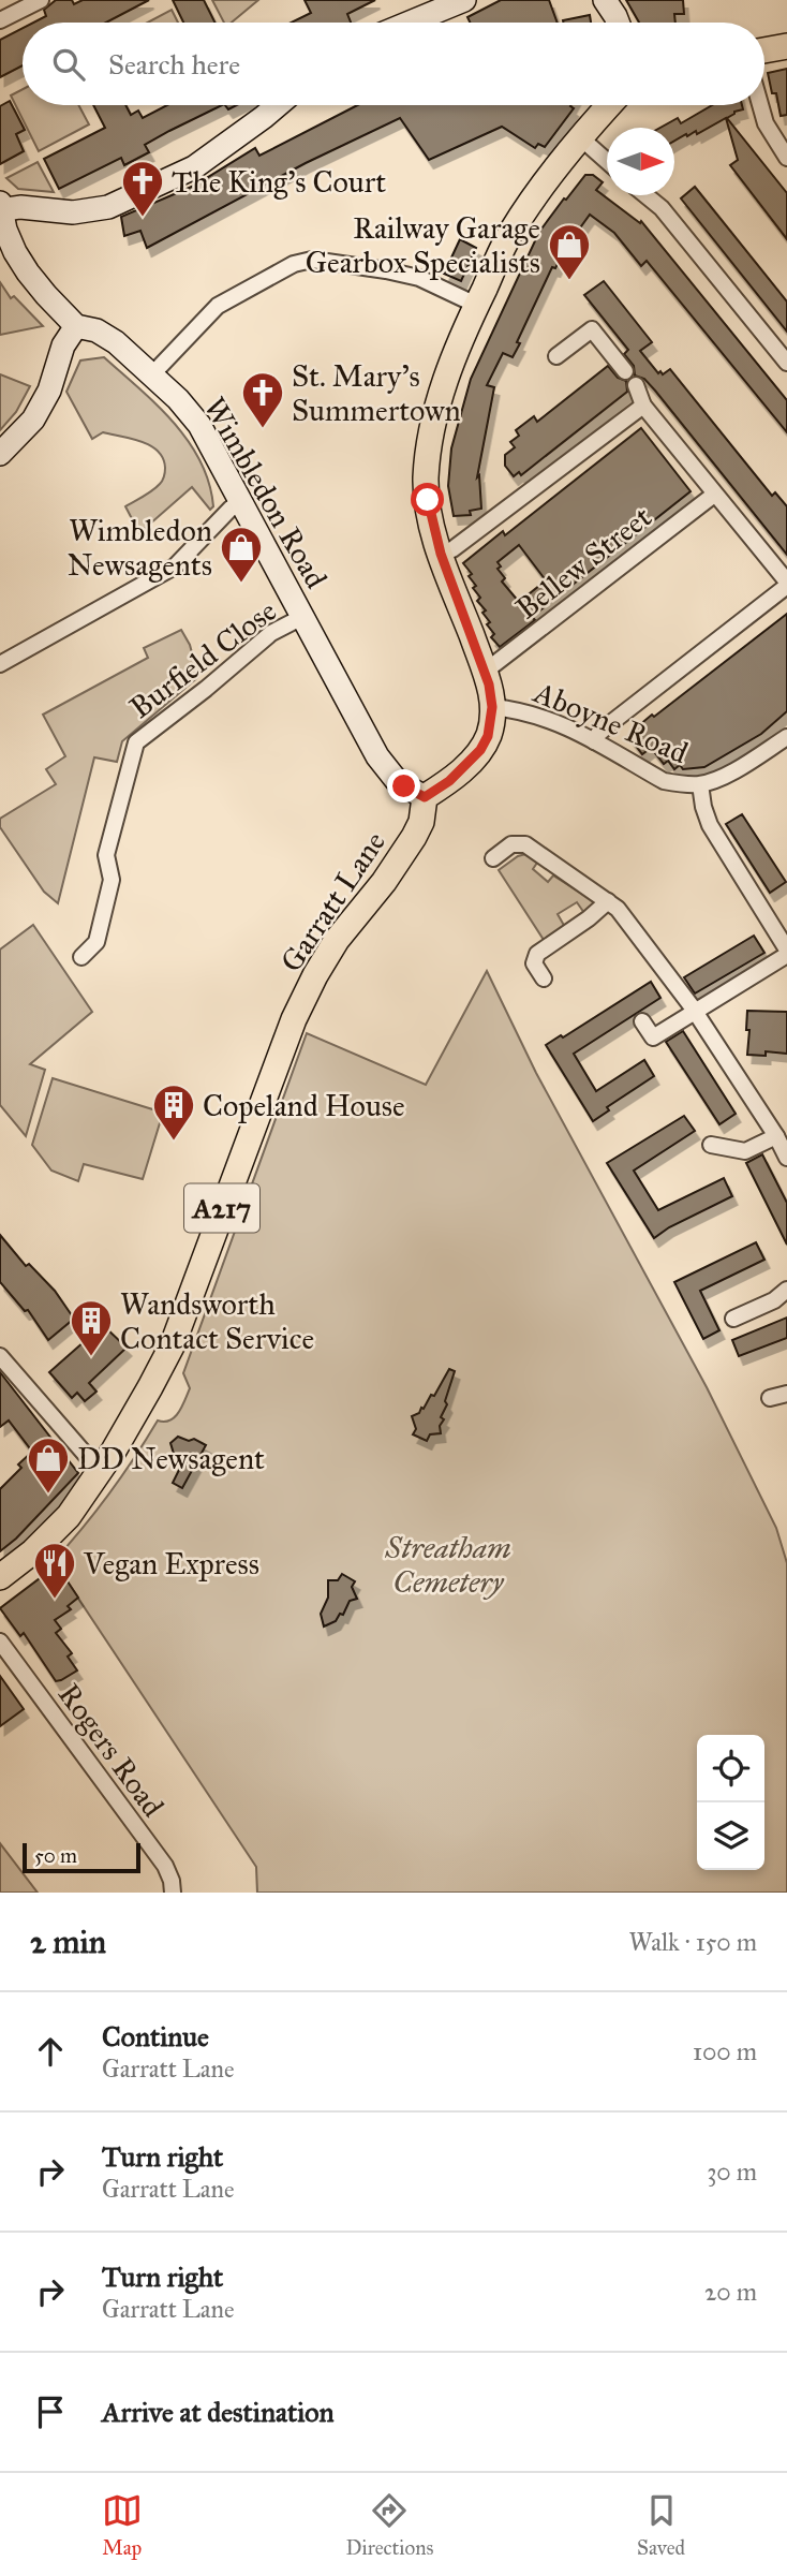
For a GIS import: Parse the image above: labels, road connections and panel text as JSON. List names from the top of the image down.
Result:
{
  "streets": {
    "main road": ["Garratt Lane", "A217"],
    "street": [
      "Wimbledon Road",
      "Bellew Street",
      "Burfield Close",
      "Aboyne Road",
      "Rogers Road"
    ]
  },
  "crossings": [
    ["Wimbledon Road", "Burfield Close"],
    ["Wimbledon Road", "Garratt Lane"]
  ],
  "parks": ["Streatham Cemetery"],
  "places": {
    "church": ["The King's Court", "St. Mary's Summertown"],
    "shop": ["Railway Garage Gearbox Specialists", "Wimbledon Newsagents", "DD Newsagent"],
    "building": ["Copeland House", "Wandsworth Contact Service"],
    "restaurant": ["Vegan Express"]
  },
  "scale_bar": "50 m",
  "north": "right",
  "page": {
    "search": "Search here",
    "scale": "50 m",
    "heading": ["2 min", "Walk · 150 m"],
    "list": [
      ["Continue", "Garratt Lane", "100 m"],
      ["Turn right", "Garratt Lane", "30 m"],
      ["Turn right", "Garratt Lane", "20 m"],
      "Arrive at destination"
    ],
    "nav": ["Map", "Directions", "Saved"]
  }
}
